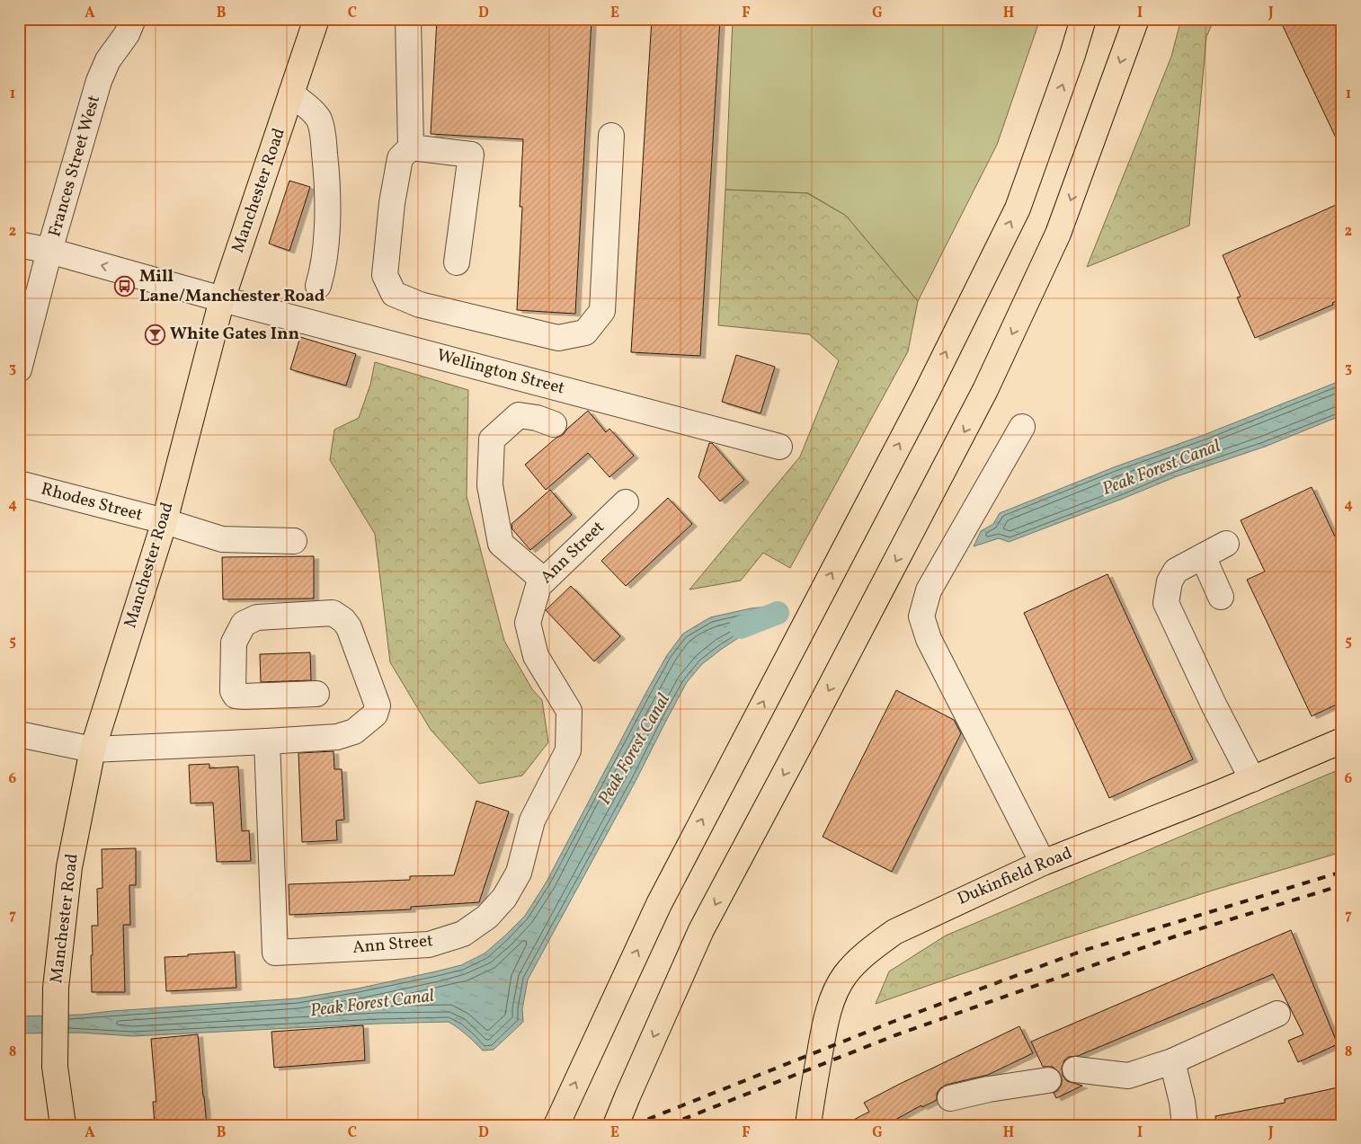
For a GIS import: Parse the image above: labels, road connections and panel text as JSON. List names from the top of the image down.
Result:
{
  "streets": {
    "main road": ["Manchester Road", "Dukinfield Road"],
    "street": [
      "Frances Street West",
      "Wellington Street",
      "Rhodes Street",
      "Ann Street"
    ]
  },
  "crossings": [
    ["Frances Street West", "Wellington Street"],
    ["Manchester Road", "Wellington Street"],
    ["Manchester Road", "Rhodes Street"]
  ],
  "water": ["Peak Forest Canal"],
  "places": {
    "bus stop": ["Mill Lane/Manchester Road"],
    "bar": ["White Gates Inn"]
  },
  "grid": {
    "columns": [
      "A",
      "B",
      "C",
      "D",
      "E",
      "F",
      "G",
      "H",
      "I",
      "J"
    ],
    "rows": [
      "1",
      "2",
      "3",
      "4",
      "5",
      "6",
      "7",
      "8"
    ]
  }
}
